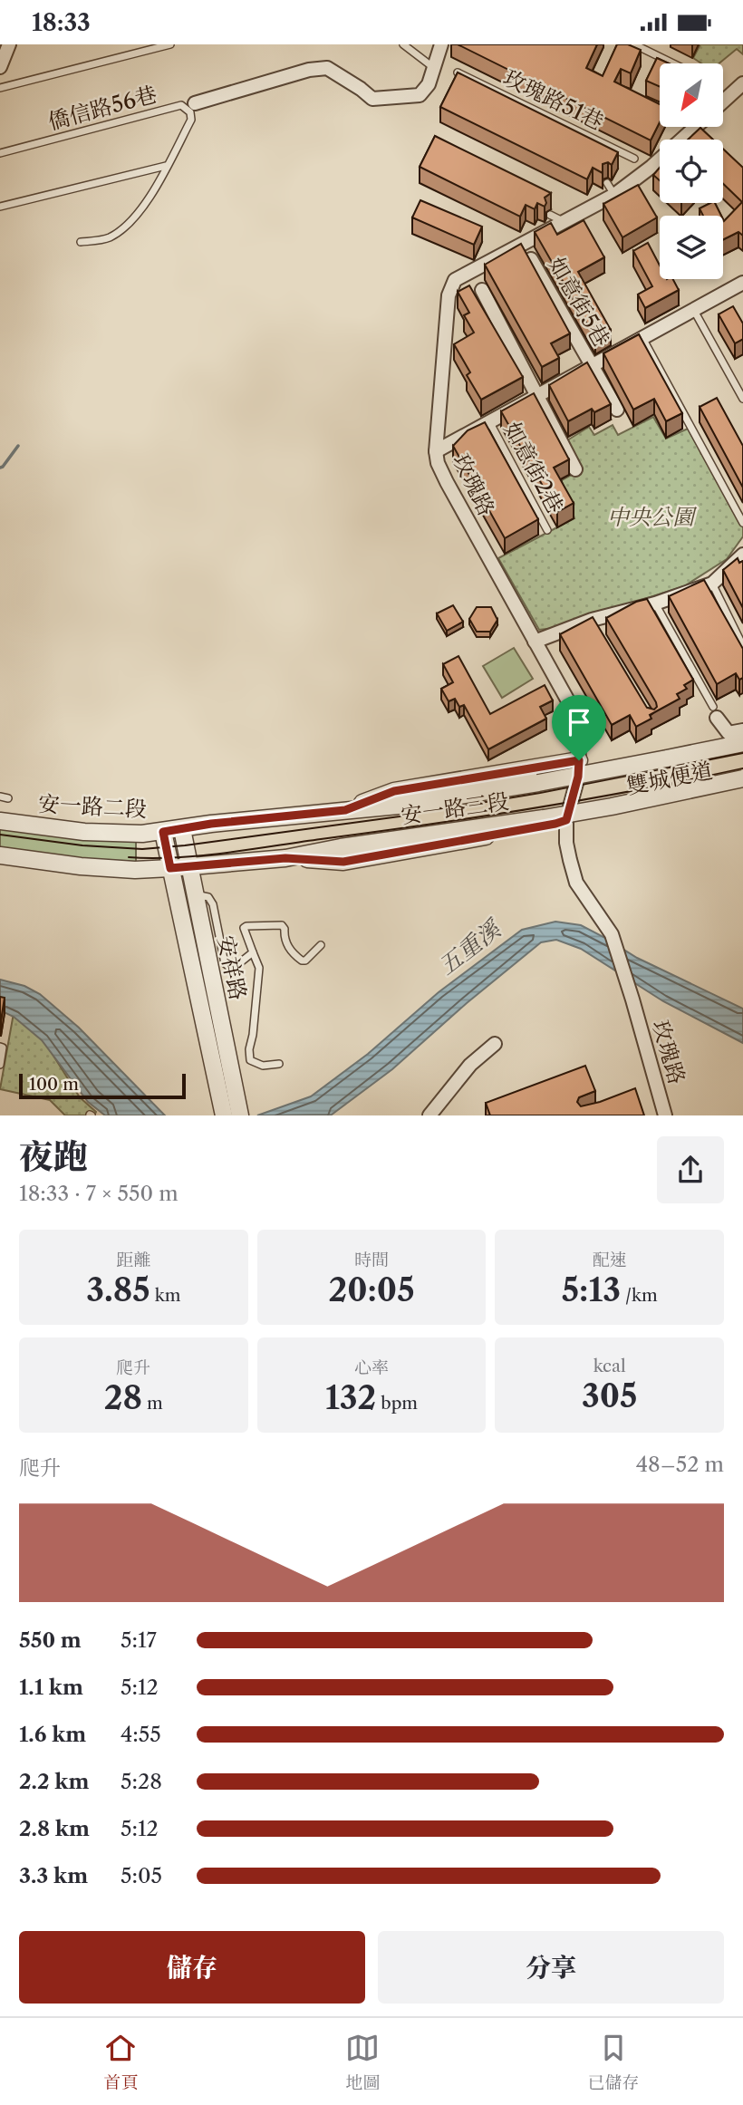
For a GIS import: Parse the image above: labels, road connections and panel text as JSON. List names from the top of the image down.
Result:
{
  "streets": {
    "street": [
      "如意街5巷",
      "玫瑰路",
      "雙城便道",
      "安一路二段",
      "安一路三段",
      "安祥路"
    ],
    "lane": ["玫瑰路51巷", "僑信路56巷", "如意街2巷"]
  },
  "crossings": [
    ["玫瑰路", "雙城便道"],
    ["安一路二段", "安一路三段"],
    ["安一路二段", "安祥路"],
    ["安一路三段", "安祥路"]
  ],
  "water": ["五重溪"],
  "parks": ["中央公園"],
  "scale_bar": "100 m",
  "north": "bottom left",
  "page": {
    "status": "18:33",
    "scale": "100 m",
    "heading": ["夜跑", "18:33 · 7 × 550 m"],
    "stats": [
      ["距離", "3.85 km"],
      ["時間", "20:05"],
      ["配速", "5:13 /km"],
      ["爬升", "28 m"],
      ["心率", "132 bpm"],
      ["kcal", "305"]
    ],
    "chart": ["爬升", "48–52 m"],
    "list": [
      {
        "name": "550 m",
        "note": "5:17"
      },
      {
        "name": "1.1 km",
        "note": "5:12"
      },
      {
        "name": "1.6 km",
        "note": "4:55"
      },
      {
        "name": "2.2 km",
        "note": "5:28"
      },
      {
        "name": "2.8 km",
        "note": "5:12"
      },
      {
        "name": "3.3 km",
        "note": "5:05"
      }
    ],
    "buttons": ["儲存", "分享"],
    "tabs": ["首頁", "地圖", "已儲存"]
  }
}
